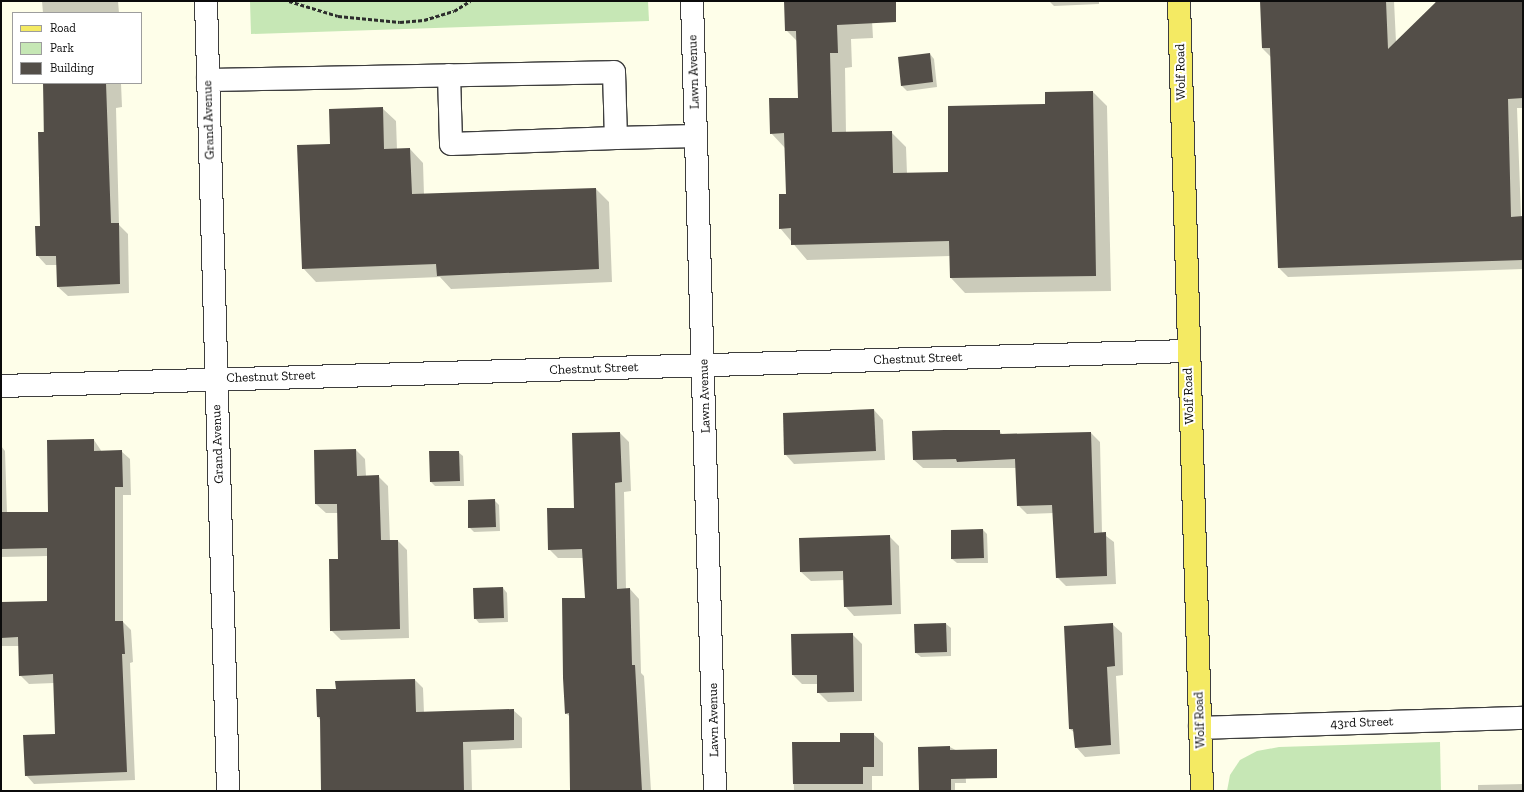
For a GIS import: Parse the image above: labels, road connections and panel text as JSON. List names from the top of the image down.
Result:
{
  "streets": {
    "main road": ["Wolf Road"],
    "street": [
      "Lawn Avenue",
      "Grand Avenue",
      "Chestnut Street",
      "43rd Street"
    ]
  },
  "crossings": [
    ["Lawn Avenue", "Chestnut Street"],
    ["Wolf Road", "Chestnut Street"],
    ["Wolf Road", "43rd Street"],
    ["Grand Avenue", "Chestnut Street"]
  ],
  "legend": ["Road", "Park", "Building"]
}
